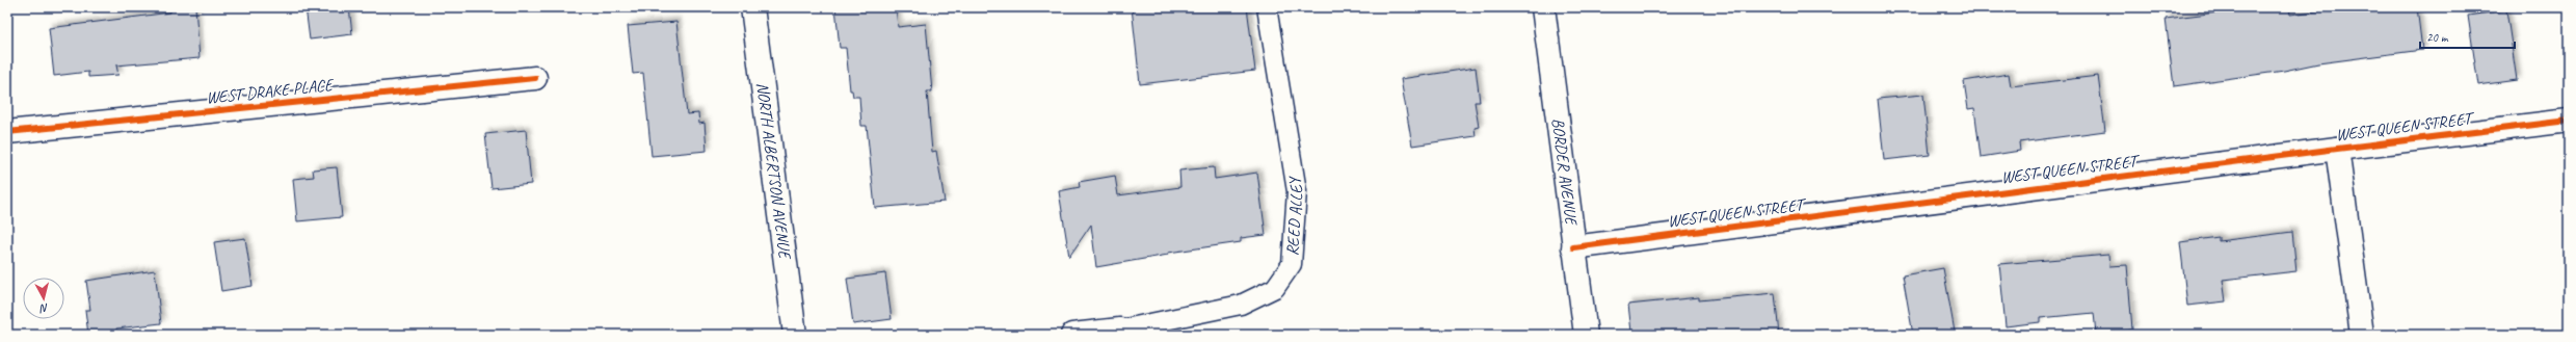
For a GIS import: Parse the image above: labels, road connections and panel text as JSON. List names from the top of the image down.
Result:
{
  "streets": {
    "street": [
      "WEST DRAKE PLACE",
      "WEST QUEEN STREET",
      "NORTH ALBERTSON AVENUE",
      "BORDER AVENUE"
    ],
    "lane": ["REED ALLEY"]
  },
  "crossings": [
    ["WEST QUEEN STREET", "BORDER AVENUE"]
  ],
  "scale_bar": "20 m",
  "north": "bottom"
}
